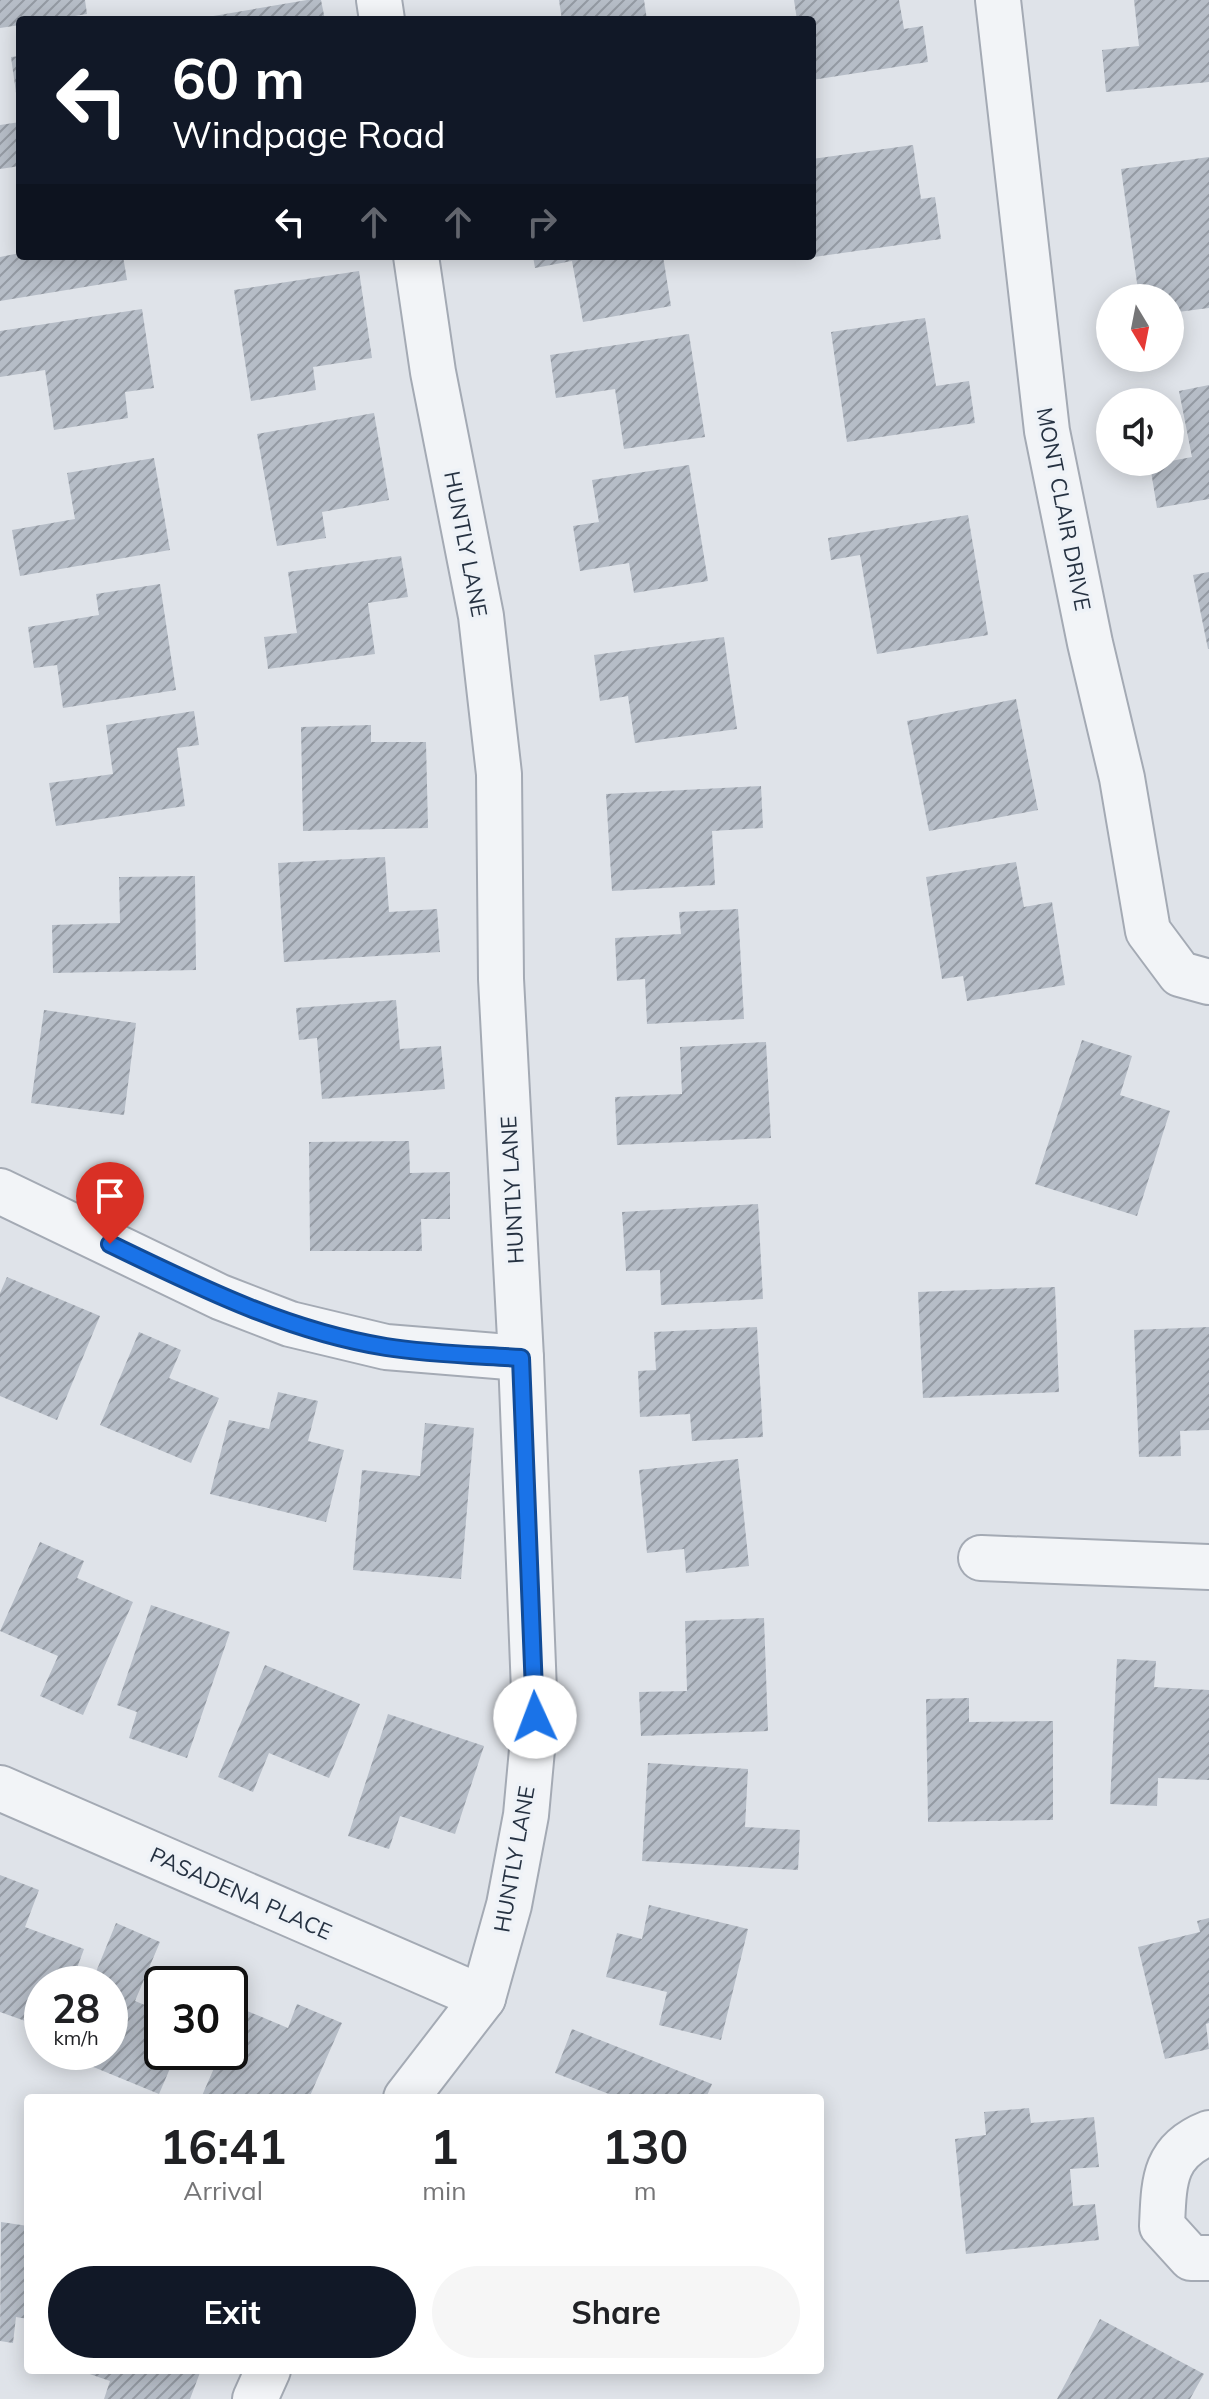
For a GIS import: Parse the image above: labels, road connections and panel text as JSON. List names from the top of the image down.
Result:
{
  "streets": {
    "street": ["MONT CLAIR DRIVE", "HUNTLY LANE", "PASADENA PLACE"]
  },
  "crossings": [
    ["HUNTLY LANE", "PASADENA PLACE"]
  ],
  "north": "bottom",
  "page": {
    "turn": ["60 m", "Windpage Road"],
    "speed": "28 km/h",
    "limit": "30",
    "eta": [
      "16:41",
      "Arrival",
      "1",
      "min",
      "130",
      "m"
    ],
    "buttons": ["Exit", "Share"]
  }
}
